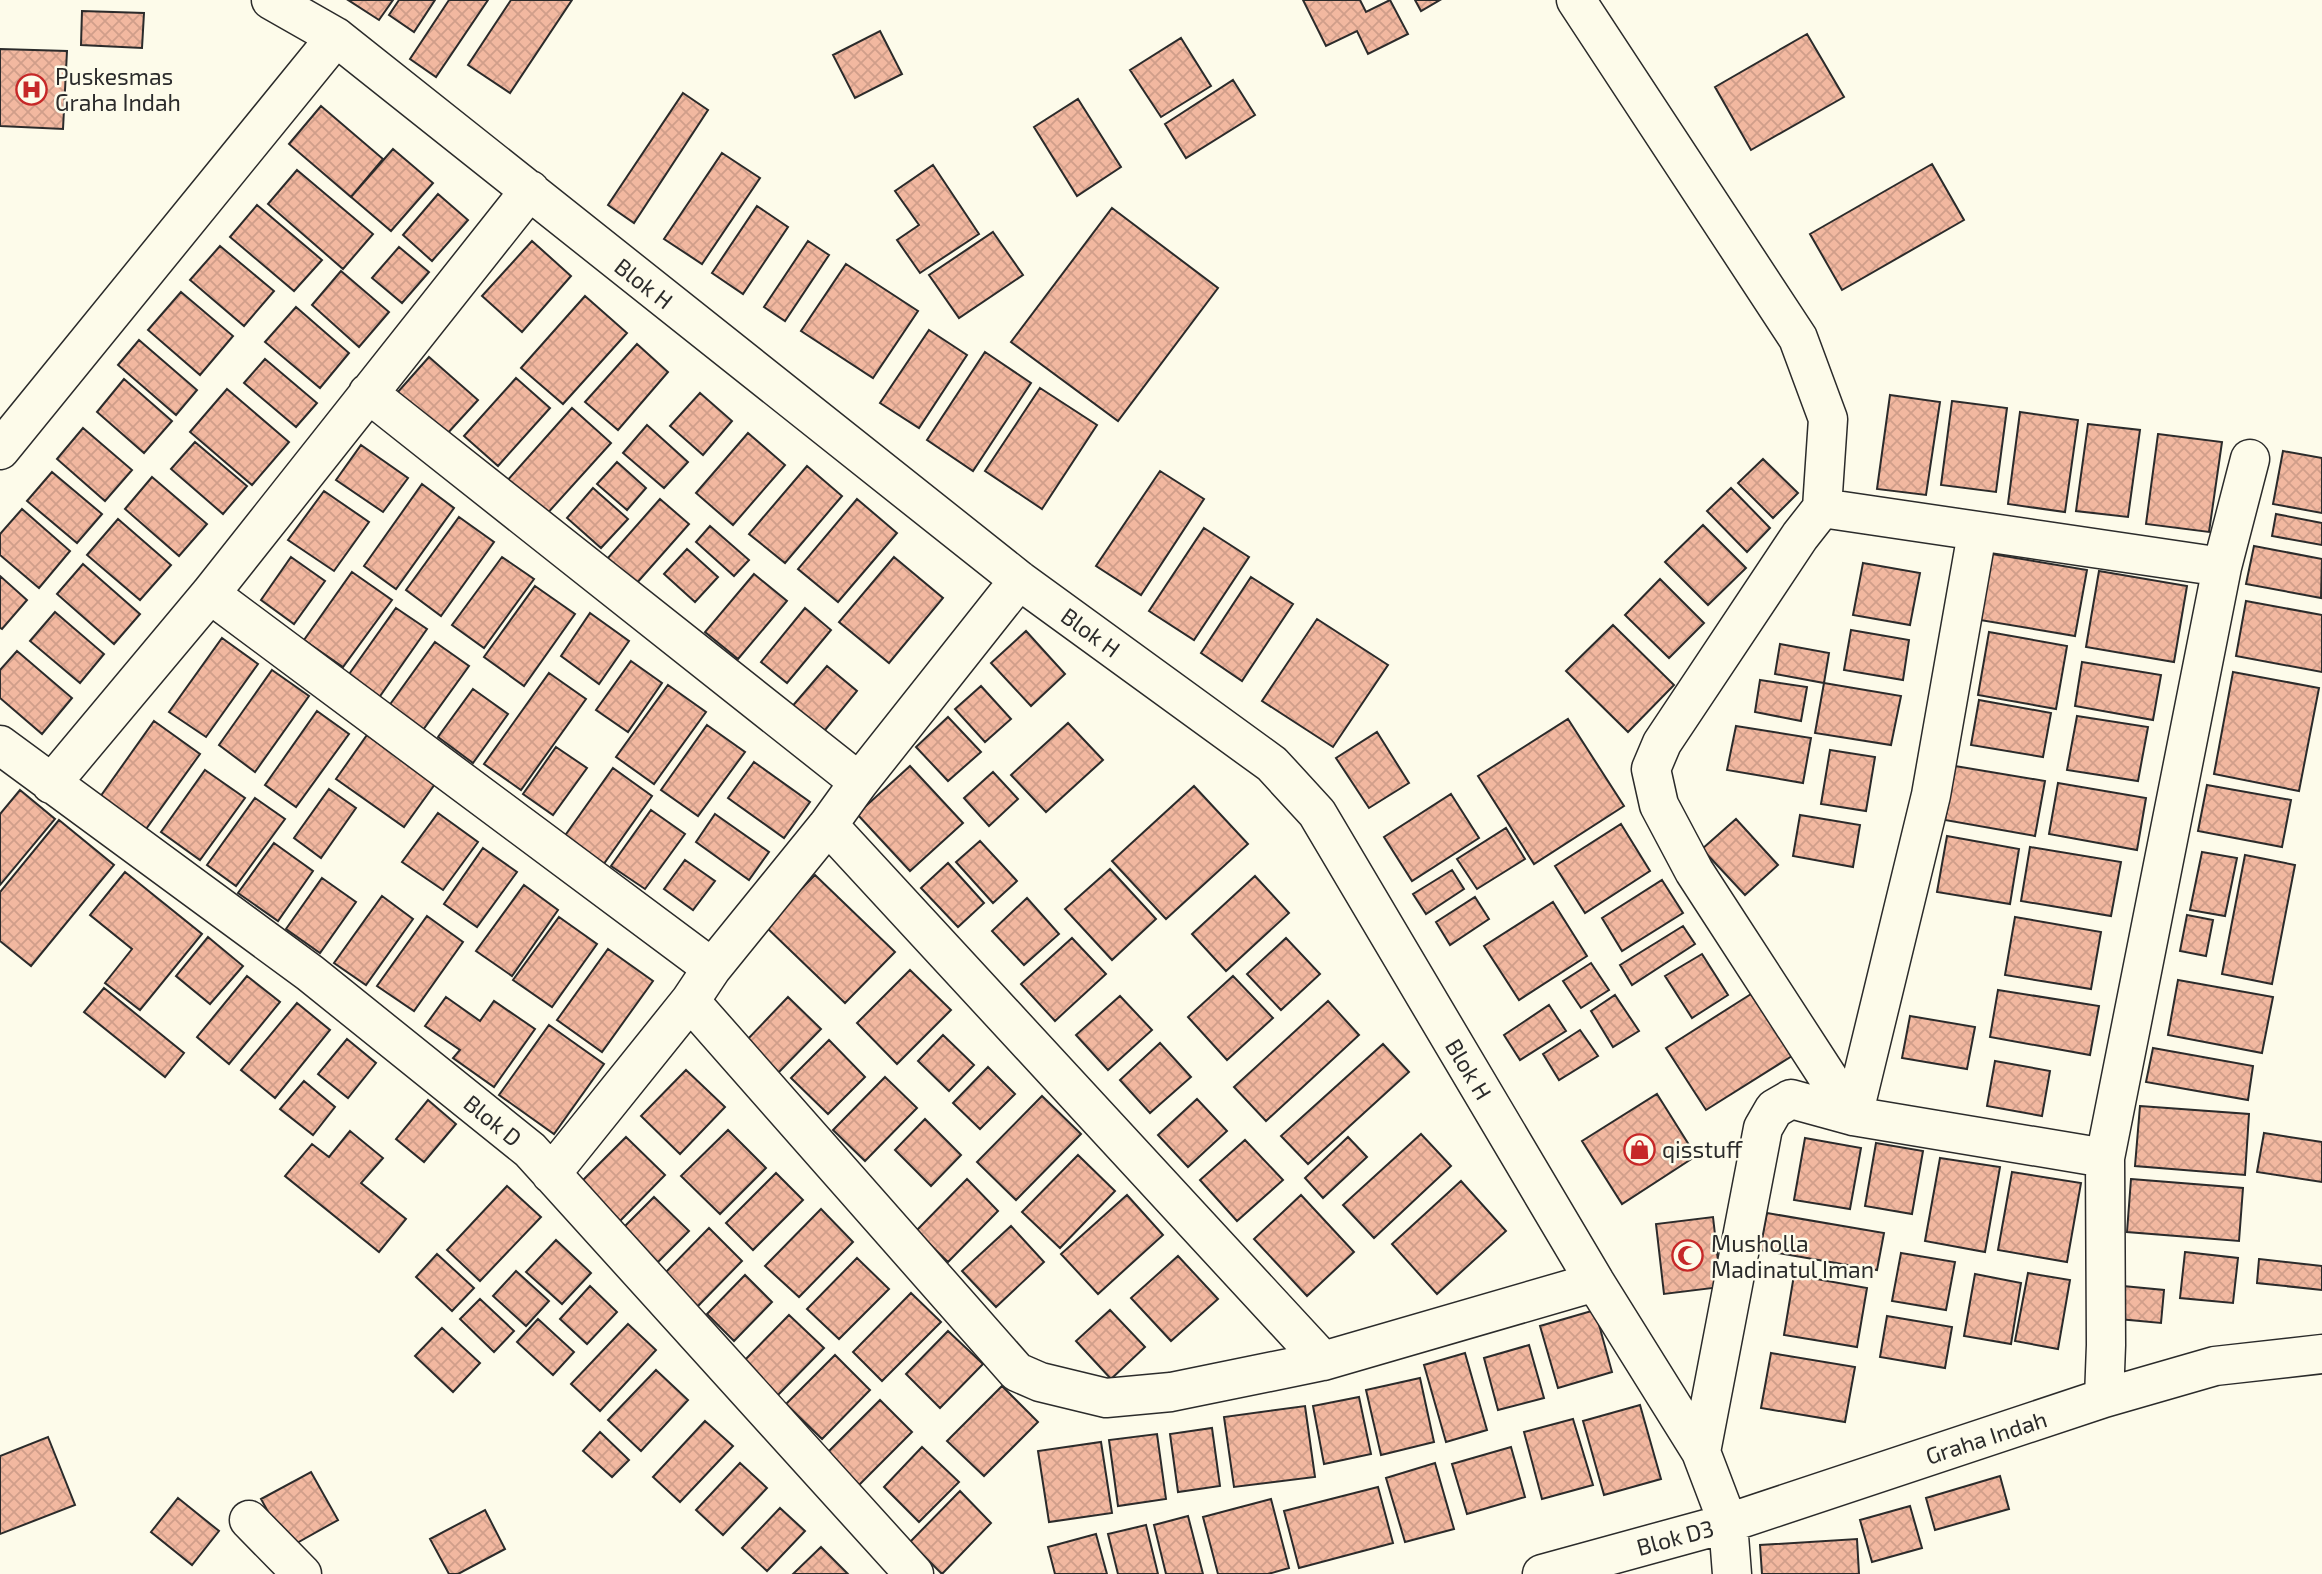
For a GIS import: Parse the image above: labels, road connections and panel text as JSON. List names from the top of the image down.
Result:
{
  "streets": {
    "street": [
      "Blok H",
      "Blok D",
      "Graha Indah",
      "Blok D3"
    ]
  },
  "crossings": [
    ["Graha Indah", "Blok D3"]
  ],
  "places": {
    "hospital": ["Puskesmas Graha Indah"],
    "shop": ["qisstuff"],
    "mosque": ["Musholla Madinatul Iman"]
  }
}
